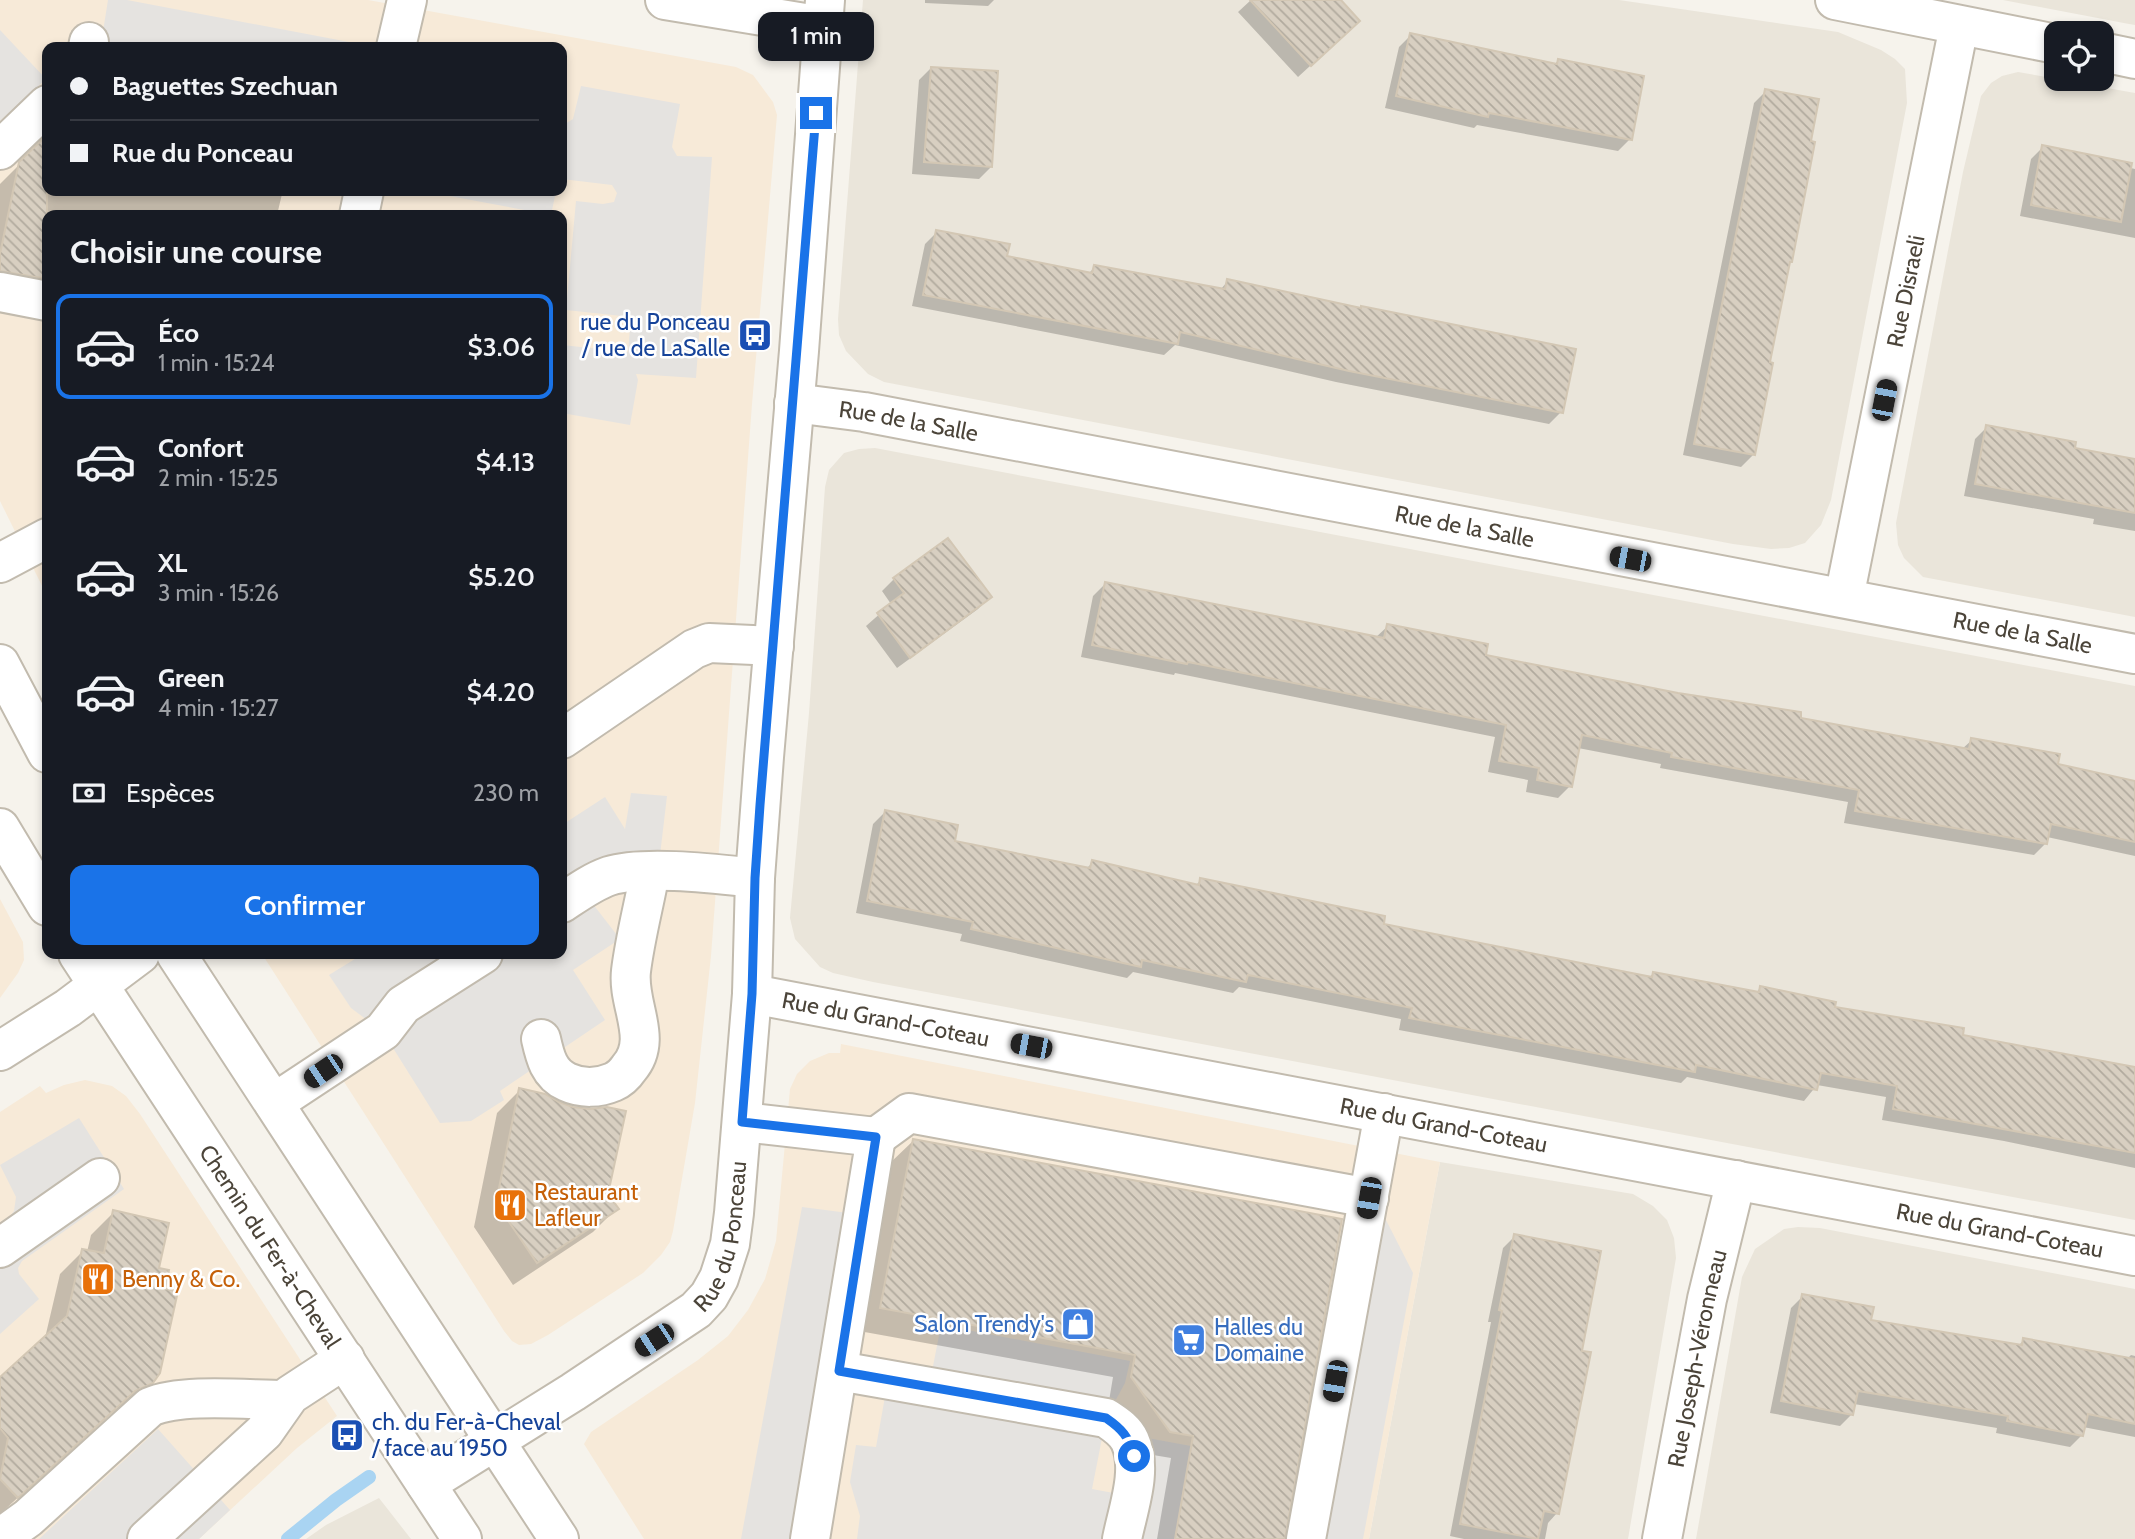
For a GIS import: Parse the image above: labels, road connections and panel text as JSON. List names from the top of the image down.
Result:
{
  "streets": {
    "street": [
      "Rue Disraeli",
      "Rue de la Salle",
      "Rue du Grand-Coteau",
      "Rue du Ponceau",
      "Chemin du Fer-à-Cheval",
      "Rue Joseph-Véronneau"
    ]
  },
  "crossings": [
    ["Rue Disraeli", "Rue de la Salle"],
    ["Rue de la Salle", "Rue du Ponceau"],
    ["Rue du Grand-Coteau", "Rue du Ponceau"],
    ["Rue du Grand-Coteau", "Rue Joseph-Véronneau"],
    ["Rue du Ponceau", "Chemin du Fer-à-Cheval"]
  ],
  "places": {
    "bus stop": ["rue du Ponceau / rue de LaSalle", "ch. du Fer-à-Cheval / face au 1950"],
    "restaurant": ["Restaurant Lafleur", "Benny & Co."],
    "shop": ["Salon Trendy's"],
    "supermarket": ["Halles du Domaine"]
  },
  "page": {
    "bubble": "1 min",
    "banner": ["Baguettes Szechuan", "Rue du Ponceau"],
    "heading": "Choisir une course",
    "list": [
      {
        "name": "Éco",
        "note": "1 min · 15:24",
        "value": "$3.06"
      },
      {
        "name": "Confort",
        "note": "2 min · 15:25",
        "value": "$4.13"
      },
      {
        "name": "XL",
        "note": "3 min · 15:26",
        "value": "$5.20"
      },
      {
        "name": "Green",
        "note": "4 min · 15:27",
        "value": "$4.20"
      }
    ],
    "pay": ["Espèces", "230 m"],
    "buttons": "Confirmer"
  }
}
